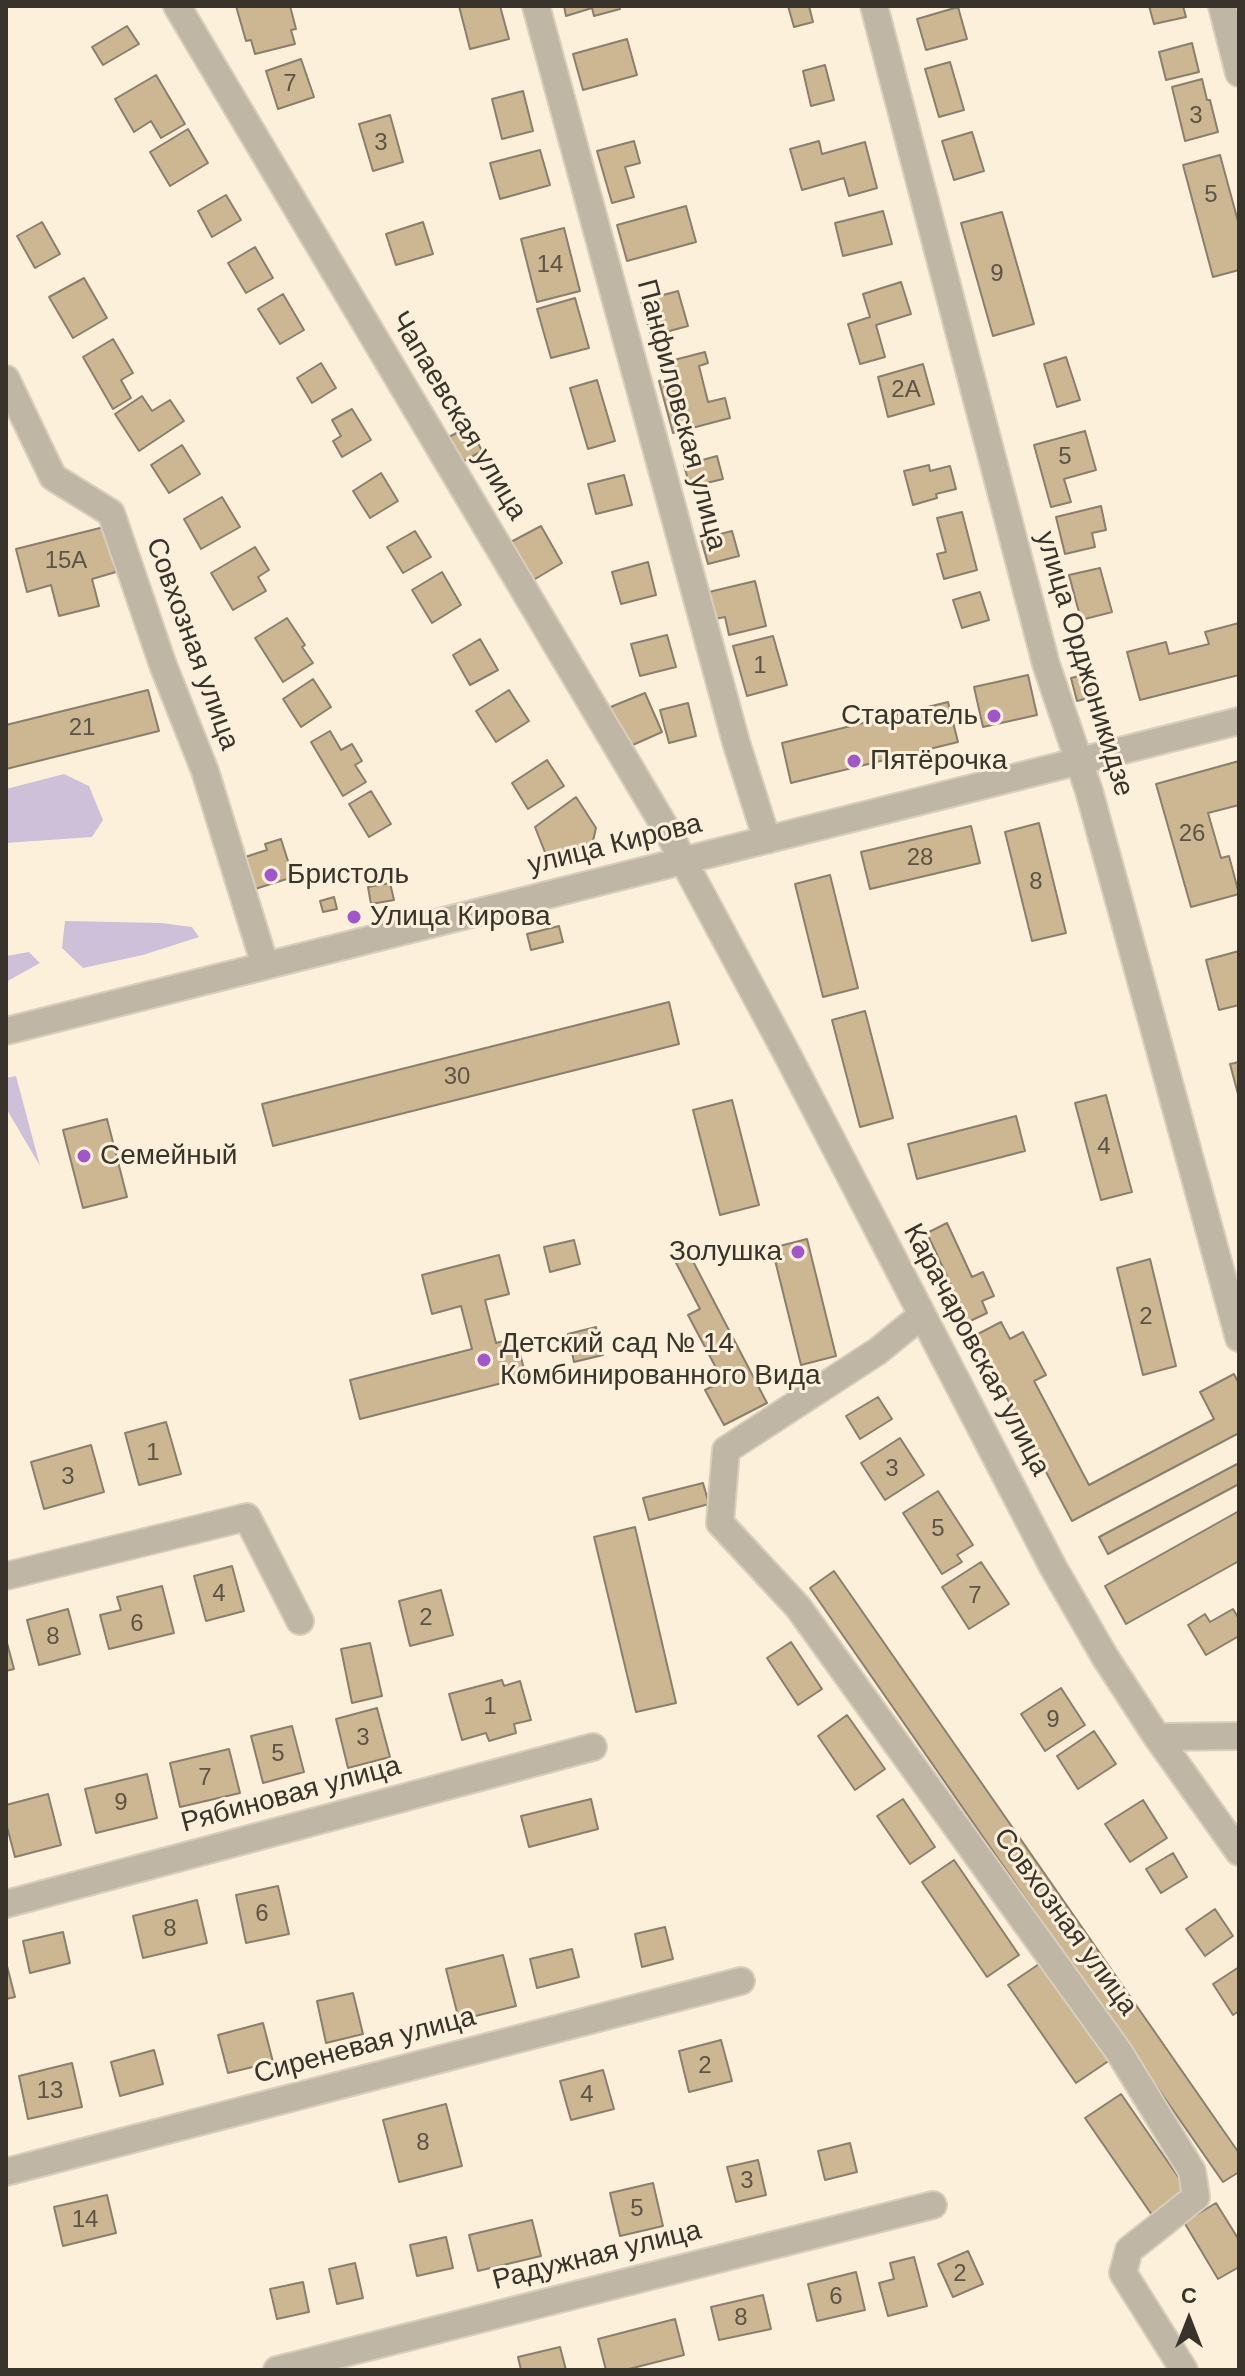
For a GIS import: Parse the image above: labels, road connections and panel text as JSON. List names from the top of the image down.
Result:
{
  "streets": {
    "street": [
      "Панфиловская улица",
      "Чапаевская улица",
      "Совхозная улица",
      "улица Орджоникидзе",
      "улица Кирова",
      "Карачаровская улица",
      "Рябиновая улица",
      "Сиреневая улица",
      "Радужная улица"
    ]
  },
  "crossings": [
    ["Панфиловская улица", "улица Кирова"],
    ["Чапаевская улица", "улица Кирова"],
    ["Чапаевская улица", "Карачаровская улица"],
    ["Совхозная улица", "улица Кирова"],
    ["Совхозная улица", "Карачаровская улица"],
    ["улица Орджоникидзе", "улица Кирова"],
    ["улица Кирова", "Карачаровская улица"]
  ],
  "places": [
    "Старатель",
    "Пятёрочка",
    "Бристоль",
    "Улица Кирова",
    "Семейный",
    "Золушка",
    "Детский сад № 14 Комбинированного Вида"
  ],
  "house_numbers": [
    "7",
    "3",
    "3",
    "5",
    "14",
    "9",
    "2А",
    "5",
    "15А",
    "1",
    "21",
    "26",
    "28",
    "8",
    "30",
    "4",
    "2",
    "1",
    "3",
    "3",
    "5",
    "4",
    "7",
    "2",
    "6",
    "8",
    "1",
    "9",
    "3",
    "5",
    "7",
    "9",
    "6",
    "8",
    "2",
    "13",
    "4",
    "8",
    "3",
    "5",
    "14",
    "2",
    "6",
    "8"
  ],
  "north": "top"
}
